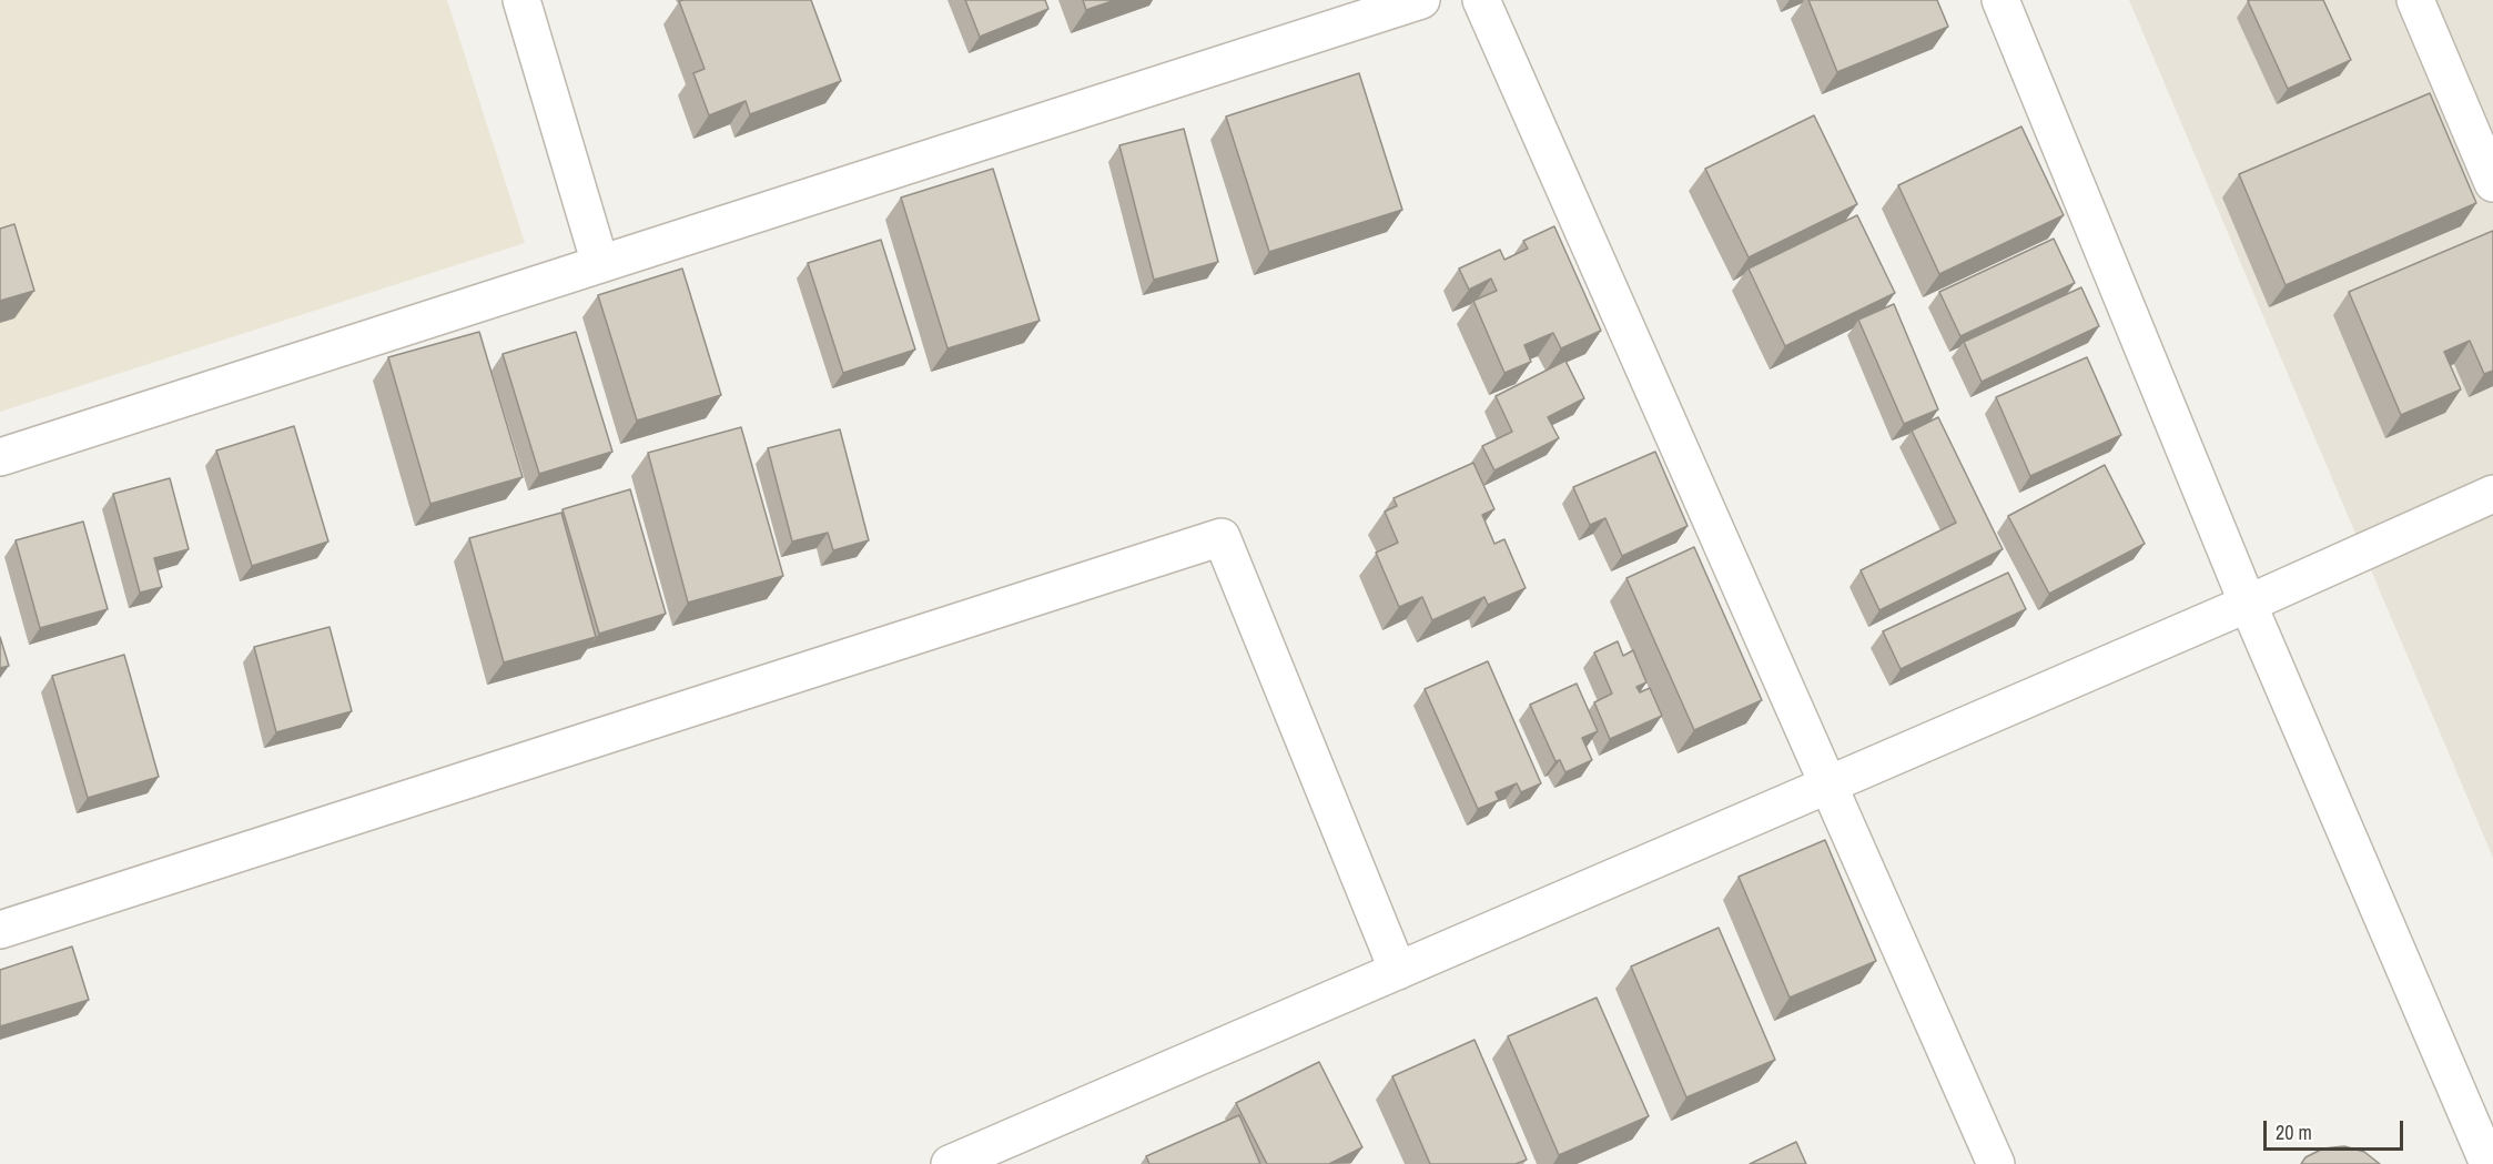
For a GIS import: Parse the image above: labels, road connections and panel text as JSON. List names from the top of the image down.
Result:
{
  "scale_bar": "20 m"
}
